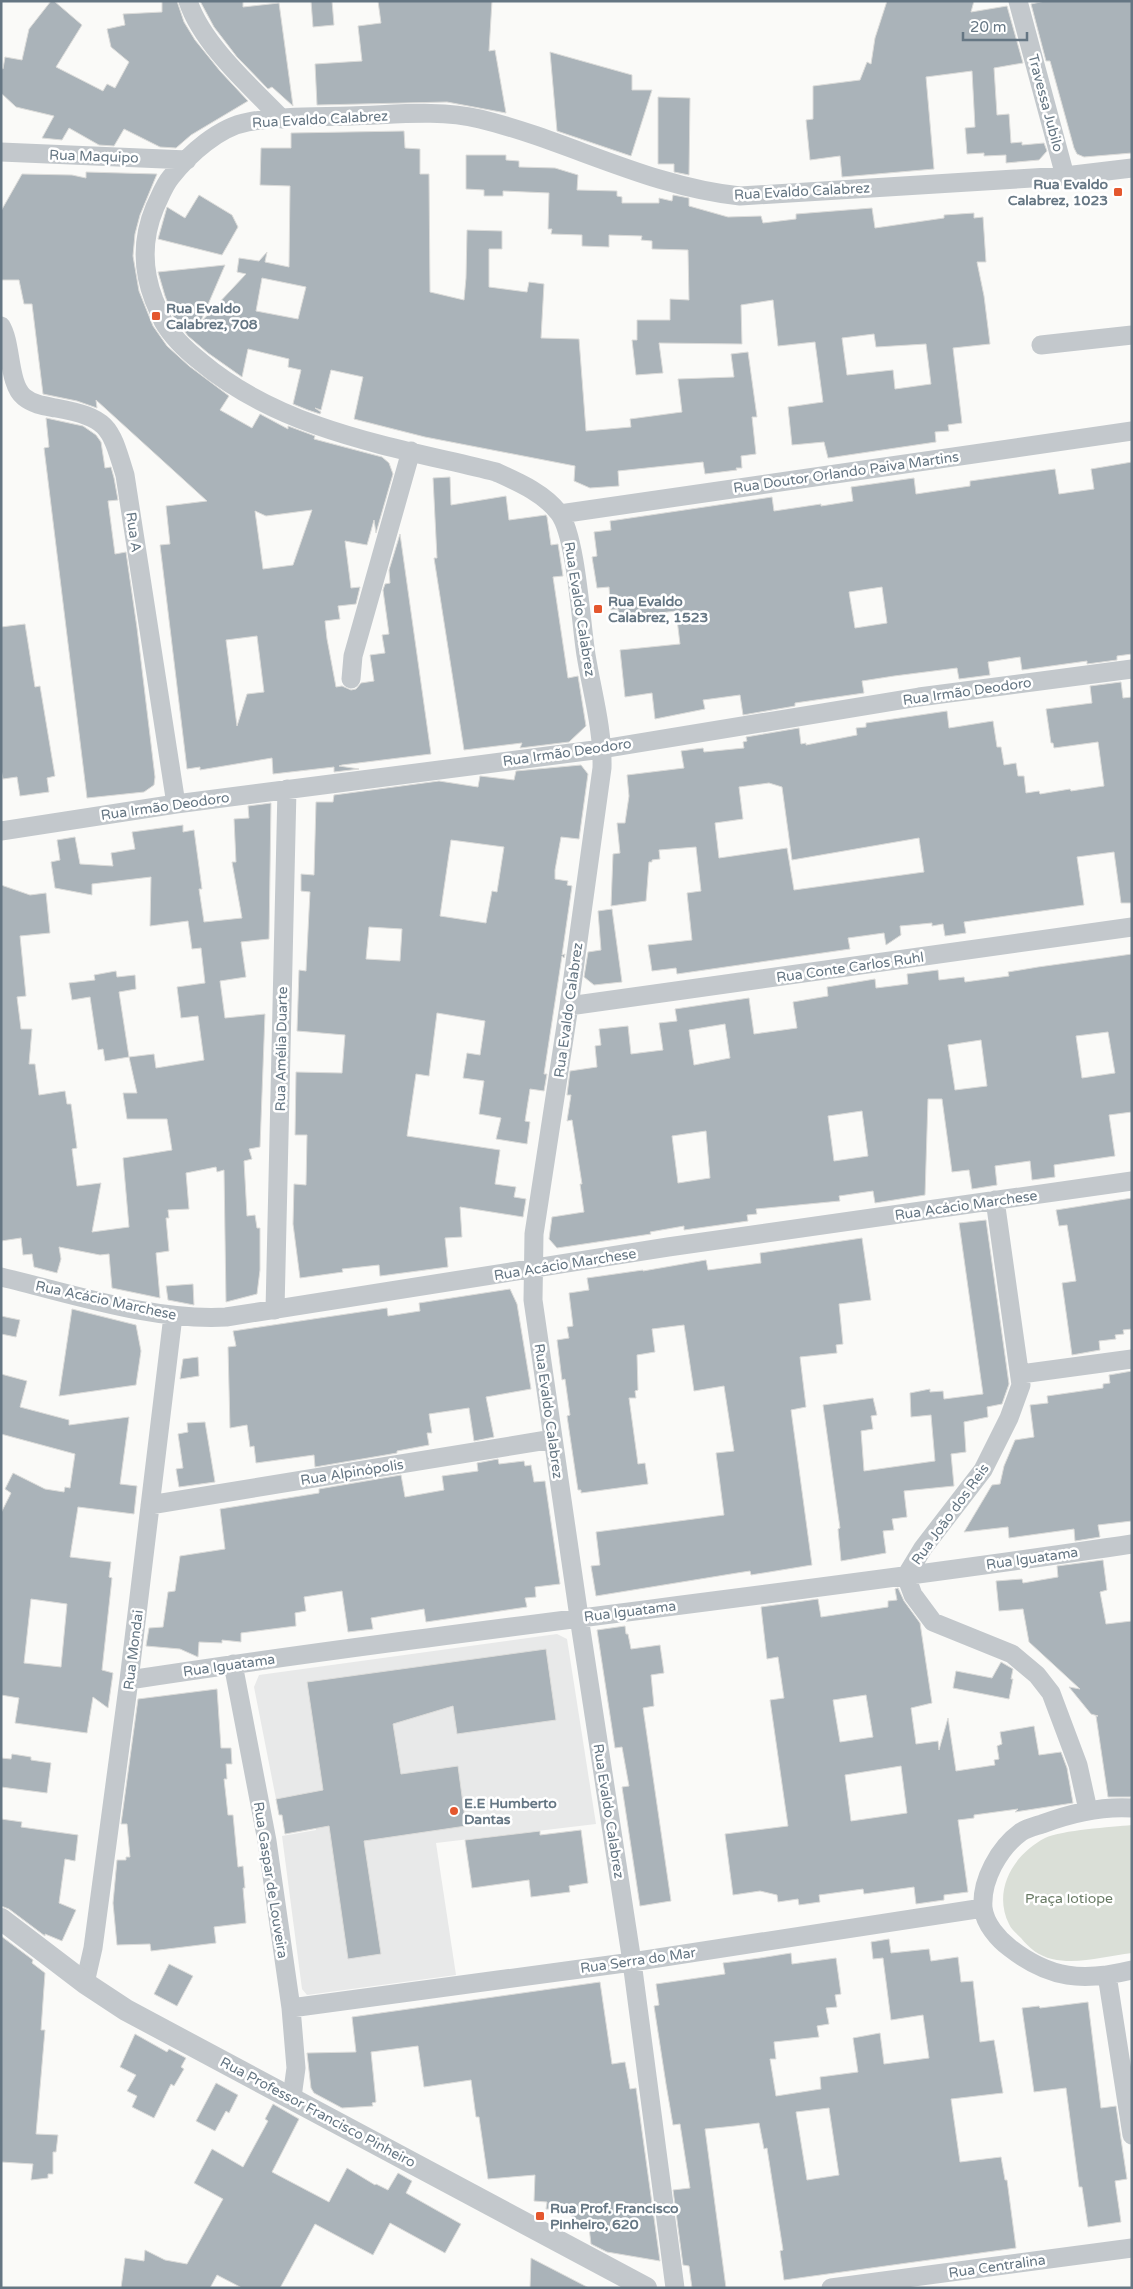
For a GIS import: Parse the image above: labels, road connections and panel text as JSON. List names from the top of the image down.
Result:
{
  "streets": {
    "street": [
      "Travessa Jubilo",
      "Rua Evaldo Calabrez",
      "Rua Maquipo",
      "Rua Doutor Orlando Paiva Martins",
      "Rua A",
      "Rua Irmão Deodoro",
      "Rua Conte Carlos Ruhl",
      "Rua Amélia Duarte",
      "Rua Acácio Marchese",
      "Rua Alpinópolis",
      "Rua João dos Reis",
      "Rua Iguatama",
      "Rua Mondai",
      "Rua Gaspar de Louveira",
      "Rua Serra do Mar",
      "Rua Professor Francisco Pinheiro",
      "Rua Centralina"
    ]
  },
  "crossings": [
    ["Travessa Jubilo", "Rua Evaldo Calabrez"],
    ["Rua Evaldo Calabrez", "Rua Maquipo"],
    ["Rua Evaldo Calabrez", "Rua Doutor Orlando Paiva Martins"],
    ["Rua Evaldo Calabrez", "Rua Irmão Deodoro"],
    ["Rua Evaldo Calabrez", "Rua Conte Carlos Ruhl"],
    ["Rua Evaldo Calabrez", "Rua Acácio Marchese"],
    ["Rua Evaldo Calabrez", "Rua Alpinópolis"],
    ["Rua Evaldo Calabrez", "Rua Iguatama"],
    ["Rua Evaldo Calabrez", "Rua Serra do Mar"],
    ["Rua A", "Rua Irmão Deodoro"],
    ["Rua Irmão Deodoro", "Rua Amélia Duarte"],
    ["Rua Amélia Duarte", "Rua Acácio Marchese"],
    ["Rua Acácio Marchese", "Rua João dos Reis"],
    ["Rua Acácio Marchese", "Rua Mondai"],
    ["Rua Alpinópolis", "Rua Mondai"],
    ["Rua João dos Reis", "Rua Iguatama"],
    ["Rua Iguatama", "Rua Mondai"],
    ["Rua Iguatama", "Rua Gaspar de Louveira"],
    ["Rua Mondai", "Rua Professor Francisco Pinheiro"],
    ["Rua Gaspar de Louveira", "Rua Serra do Mar"],
    ["Rua Gaspar de Louveira", "Rua Professor Francisco Pinheiro"]
  ],
  "parks": ["Praça Iotiope"],
  "places": {
    "transit": [
      "Rua Evaldo Calabrez, 1023",
      "Rua Evaldo Calabrez, 708",
      "Rua Evaldo Calabrez, 1523",
      "Rua Prof. Francisco Pinheiro, 620"
    ],
    "other": ["E.E Humberto Dantas"]
  },
  "scale_bar": "20 m"
}
